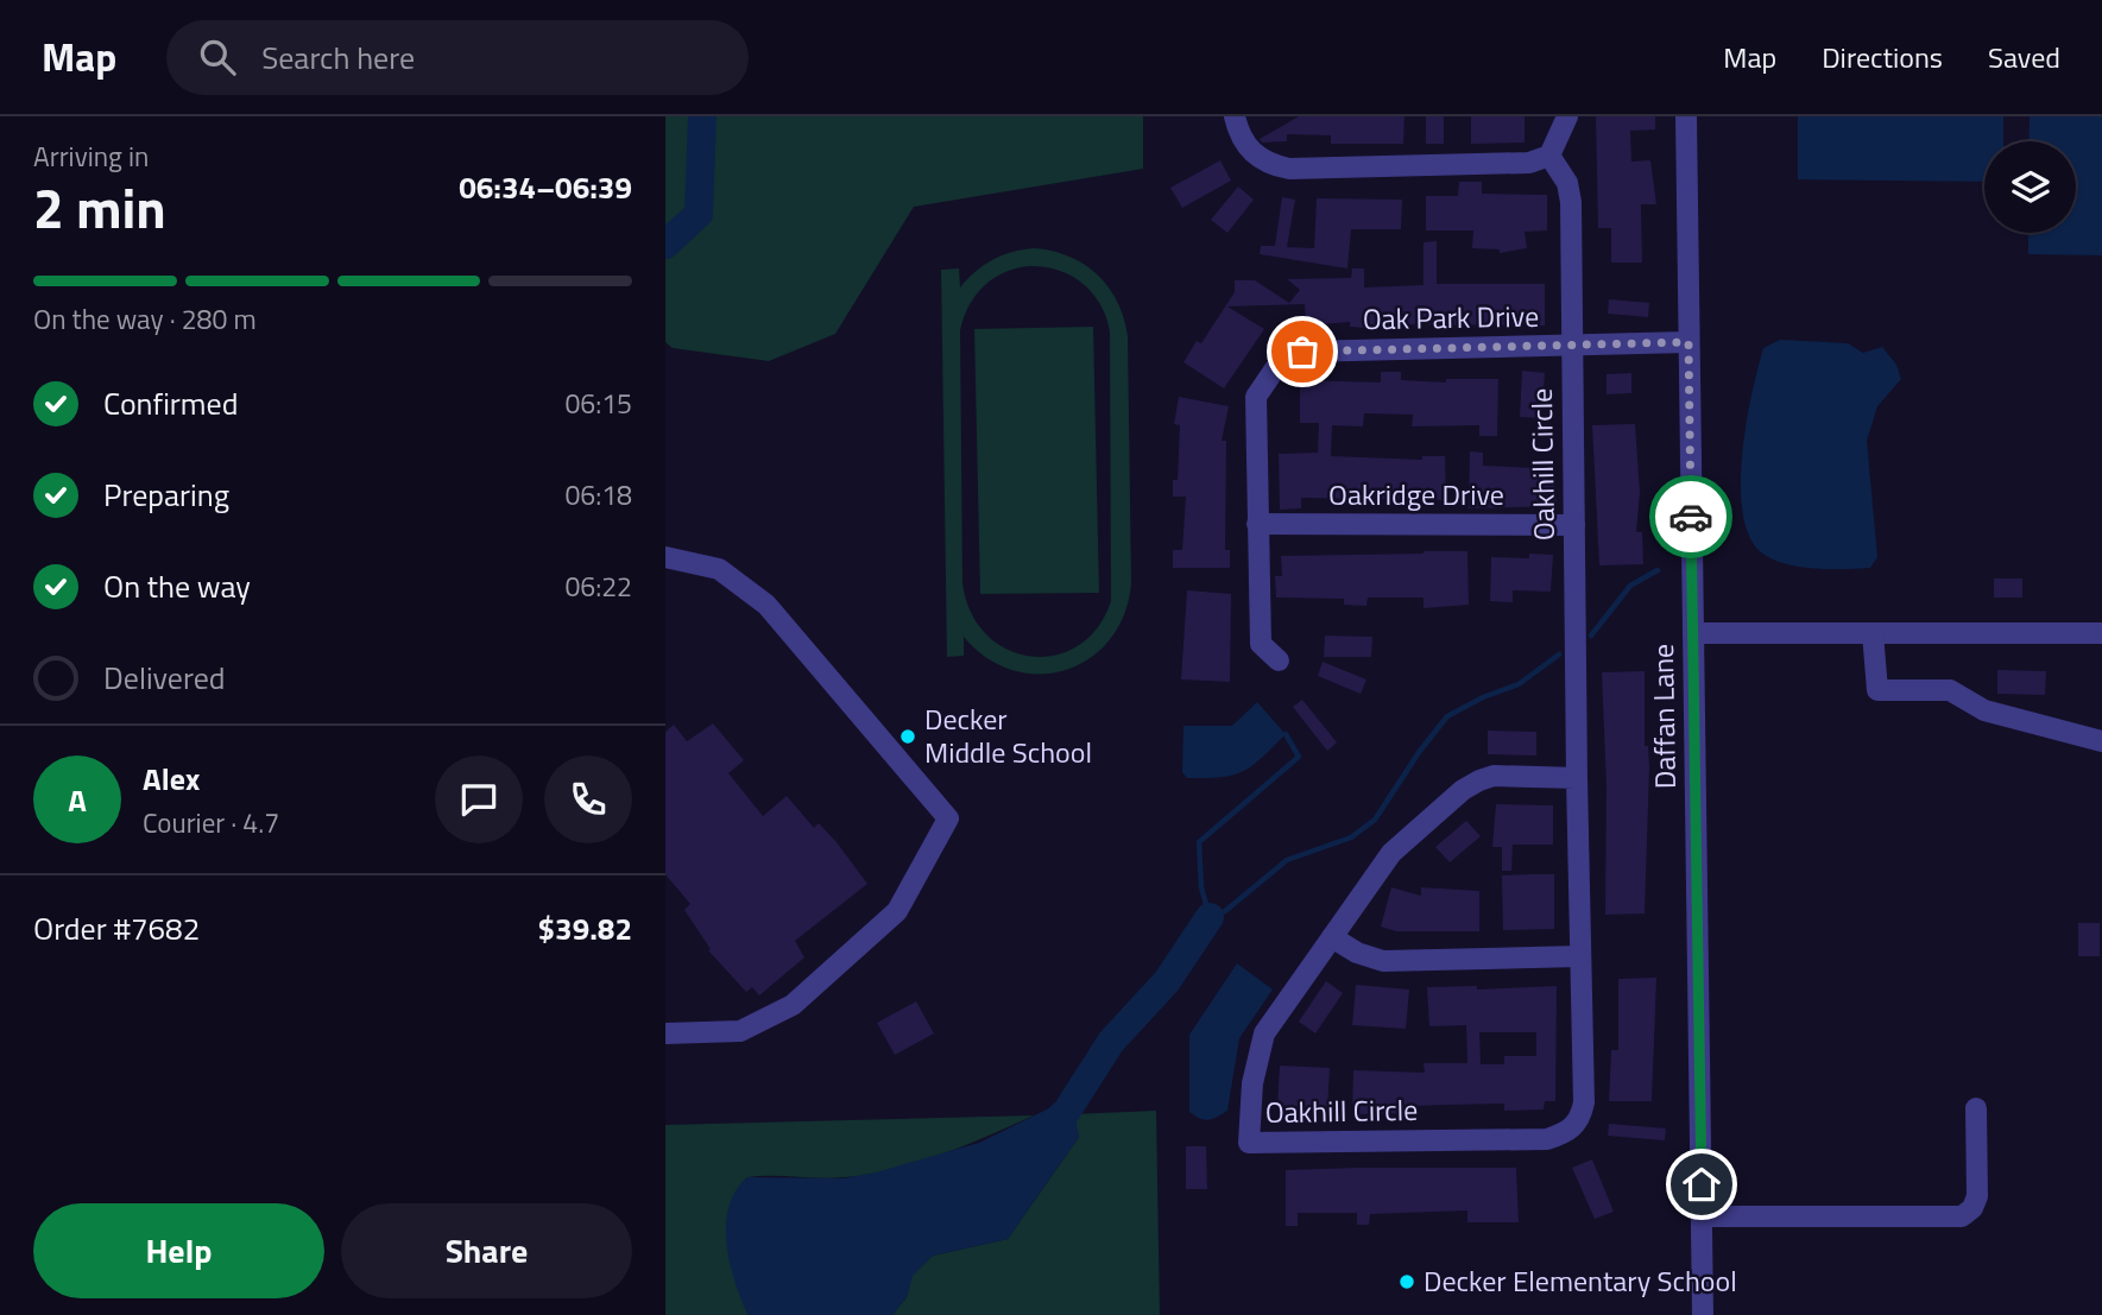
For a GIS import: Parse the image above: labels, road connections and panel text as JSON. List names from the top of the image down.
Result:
{
  "streets": {
    "street": [
      "Oak Park Drive",
      "Oakhill Circle",
      "Oakridge Drive",
      "Daffan Lane"
    ]
  },
  "crossings": [
    ["Oak Park Drive", "Oakhill Circle"],
    ["Oak Park Drive", "Oakridge Drive"],
    ["Oak Park Drive", "Daffan Lane"],
    ["Oakhill Circle", "Oakridge Drive"]
  ],
  "places": ["Decker Middle School", "Decker Elementary School"],
  "page": {
    "header": "Map",
    "search": "Search here",
    "nav": ["Map", "Directions", "Saved"],
    "heading": ["2 min", "Arriving in", "06:34–06:39"],
    "panel": [
      "Alex",
      "Courier · 4.7",
      "Order #7682",
      "$39.82"
    ],
    "bar": "On the way · 280 m",
    "list": [
      ["Confirmed", "06:15"],
      ["Preparing", "06:18"],
      ["On the way", "06:22"],
      "Delivered"
    ],
    "round": "A",
    "buttons": ["Help", "Share"]
  }
}
